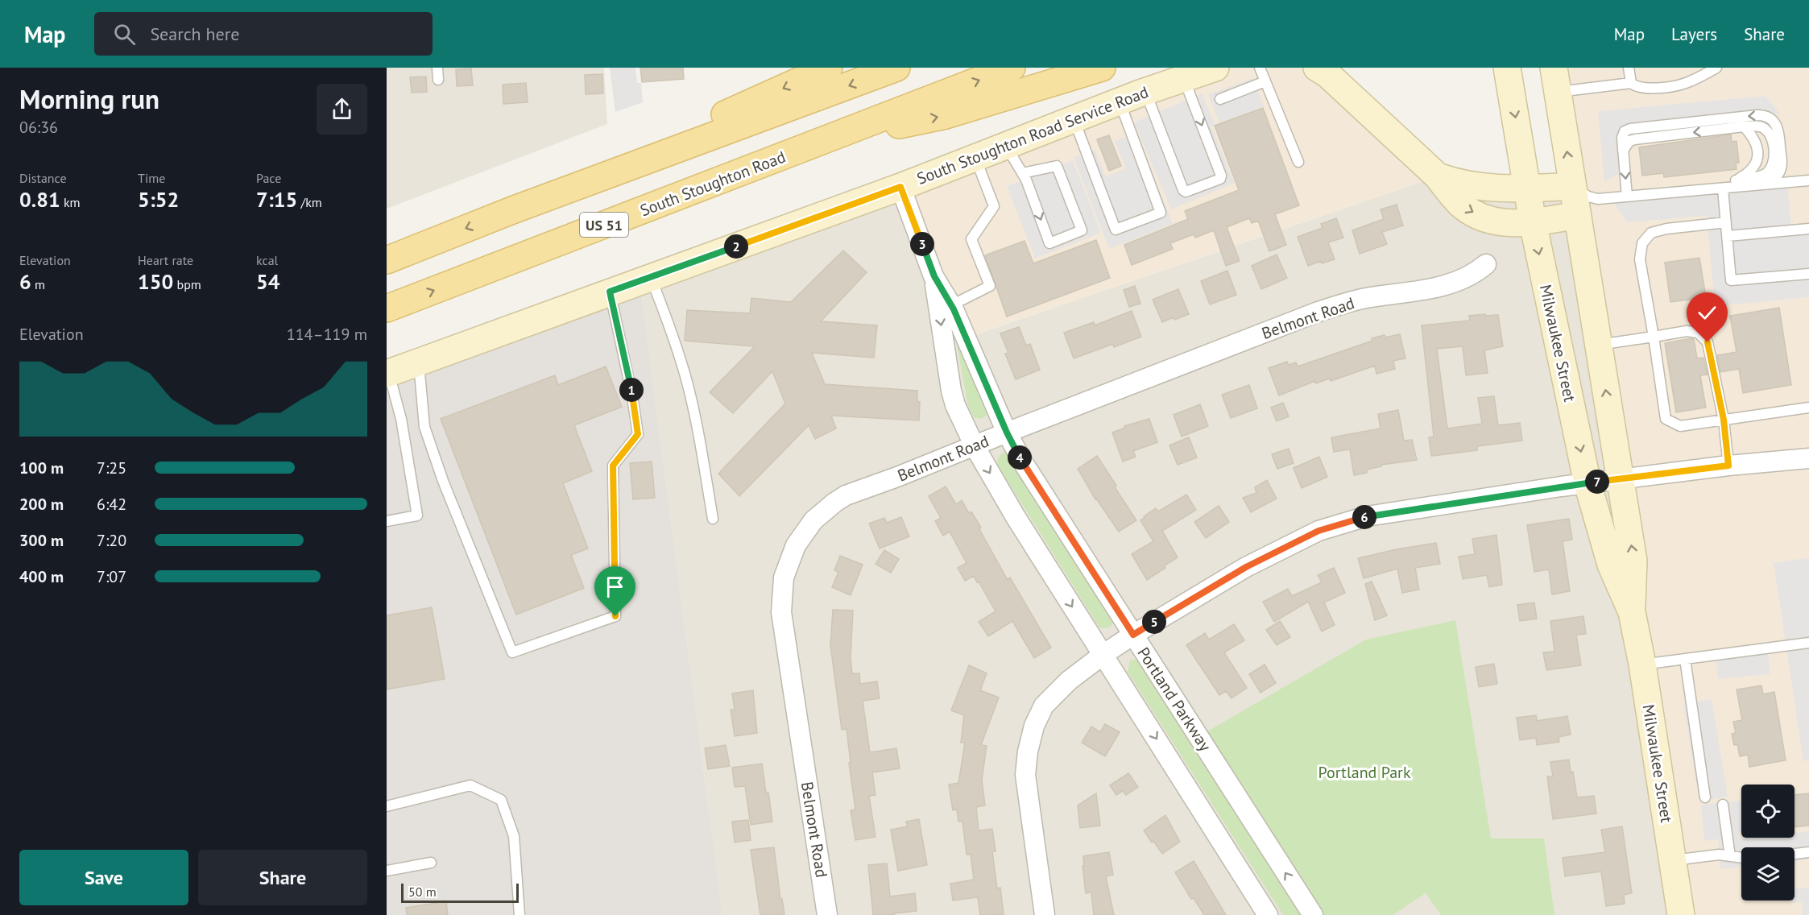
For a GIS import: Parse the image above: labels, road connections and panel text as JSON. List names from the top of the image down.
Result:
{
  "streets": {
    "main road": ["South Stoughton Road", "US 51"],
    "street": [
      "South Stoughton Road Service Road",
      "Belmont Road",
      "Milwaukee Street",
      "Portland Parkway"
    ]
  },
  "crossings": [
    ["South Stoughton Road Service Road", "Portland Parkway"],
    ["Belmont Road", "Portland Parkway"]
  ],
  "parks": ["Portland Park"],
  "scale_bar": "50 m",
  "page": {
    "header": "Map",
    "search": "Search here",
    "nav": ["Map", "Layers", "Share"],
    "heading": ["Morning run", "06:36"],
    "stats": [
      ["Distance", "0.81 km"],
      ["Time", "5:52"],
      ["Pace", "7:15 /km"],
      ["Elevation", "6 m"],
      ["Heart rate", "150 bpm"],
      ["kcal", "54"]
    ],
    "pins": [
      "3",
      "2",
      "1",
      "4",
      "7",
      "6",
      "5"
    ],
    "chart": ["Elevation", "114–119 m"],
    "list": [
      {
        "name": "100 m",
        "note": "7:25"
      },
      {
        "name": "200 m",
        "note": "6:42"
      },
      {
        "name": "300 m",
        "note": "7:20"
      },
      {
        "name": "400 m",
        "note": "7:07"
      }
    ],
    "buttons": ["Save", "Share"],
    "scale": "50 m"
  }
}
